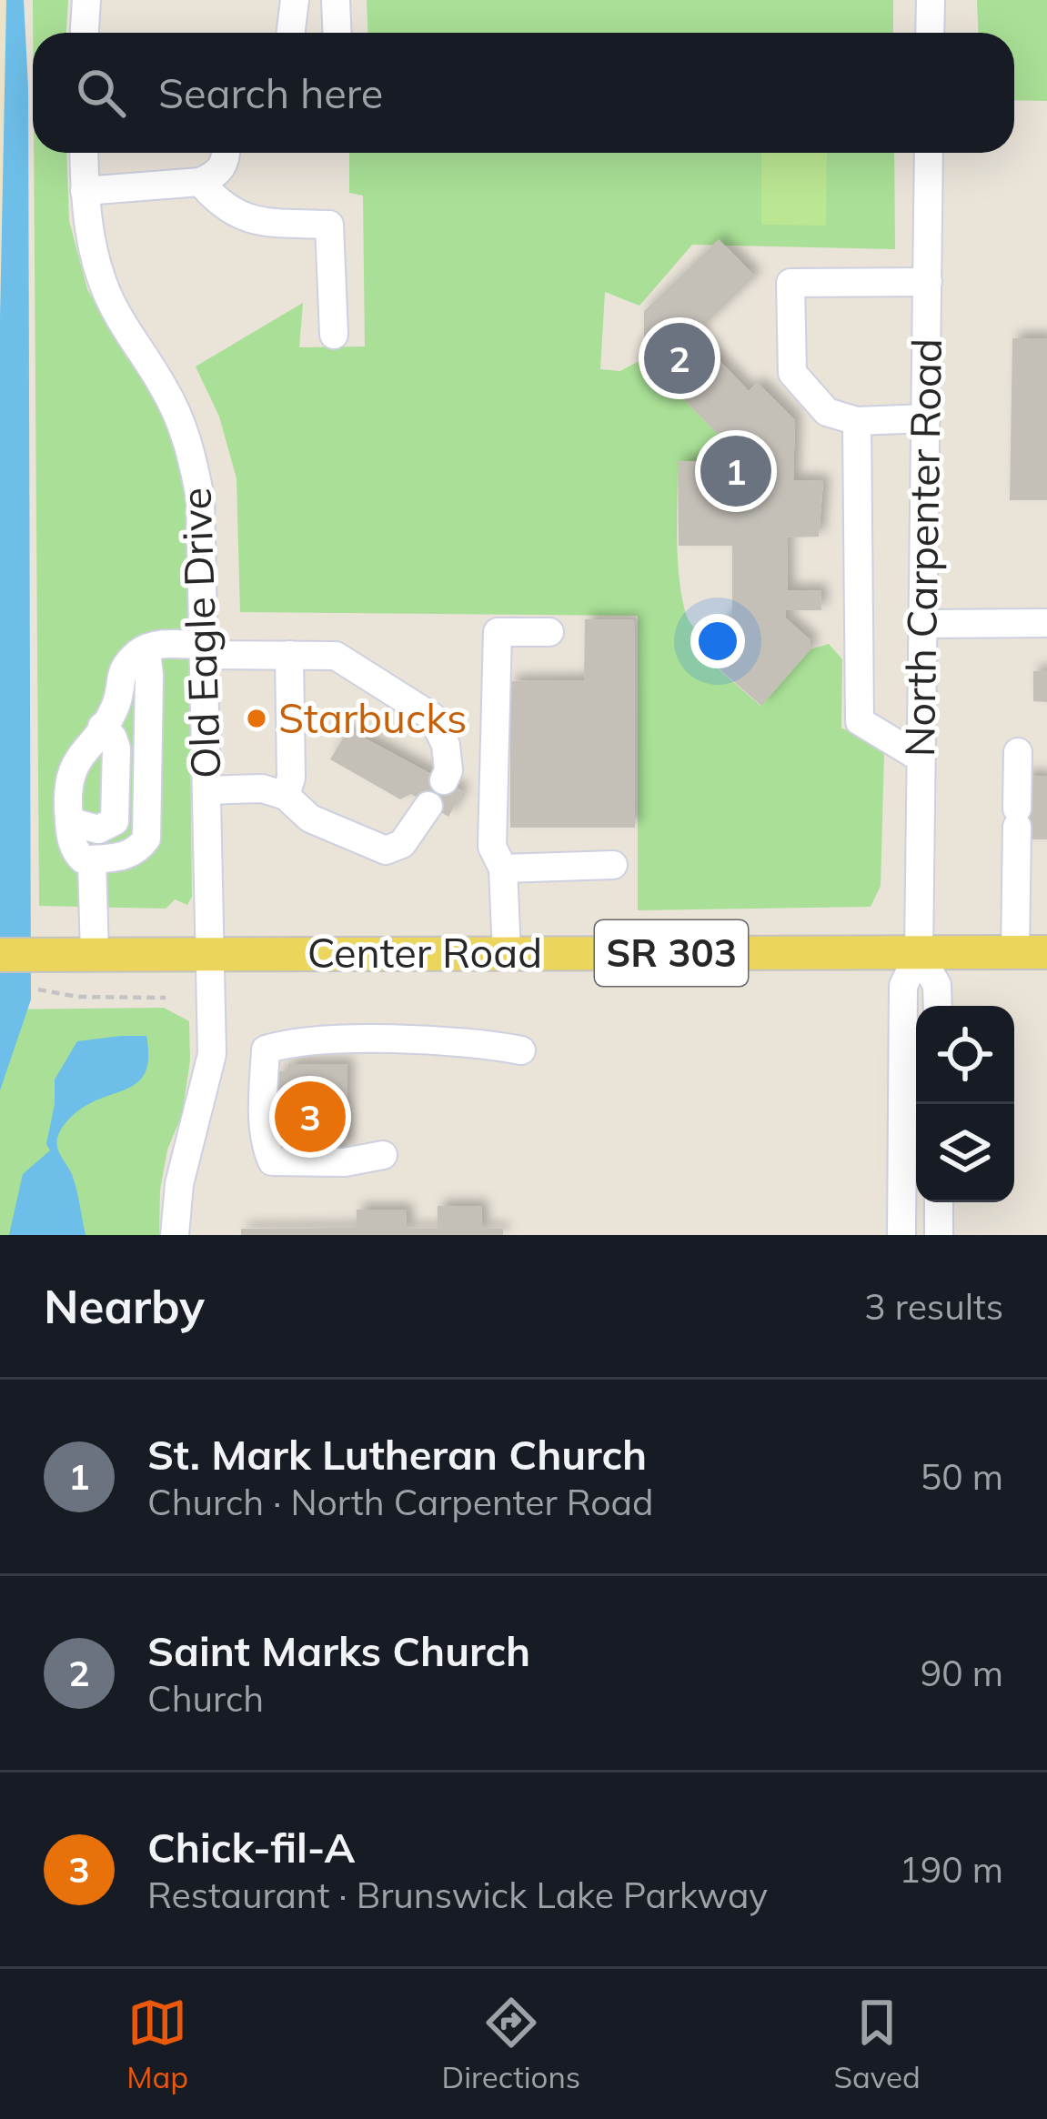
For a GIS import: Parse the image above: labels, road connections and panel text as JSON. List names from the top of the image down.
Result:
{
  "streets": {
    "main road": ["Center Road", "SR 303"],
    "street": ["North Carpenter Road", "Old Eagle Drive"]
  },
  "crossings": [
    ["North Carpenter Road", "Center Road"],
    ["Old Eagle Drive", "Center Road"]
  ],
  "places": ["Starbucks"],
  "page": {
    "search": "Search here",
    "pins": ["2", "1", "3"],
    "heading": ["Nearby", "3 results"],
    "list": [
      {
        "mark": "1",
        "name": "St. Mark Lutheran Church",
        "note": "Church · North Carpenter Road",
        "value": "50 m"
      },
      {
        "mark": "2",
        "name": "Saint Marks Church",
        "note": "Church",
        "value": "90 m"
      },
      {
        "mark": "3",
        "name": "Chick-fil-A",
        "note": "Restaurant · Brunswick Lake Parkway",
        "value": "190 m"
      }
    ],
    "nav": ["Map", "Directions", "Saved"]
  }
}
